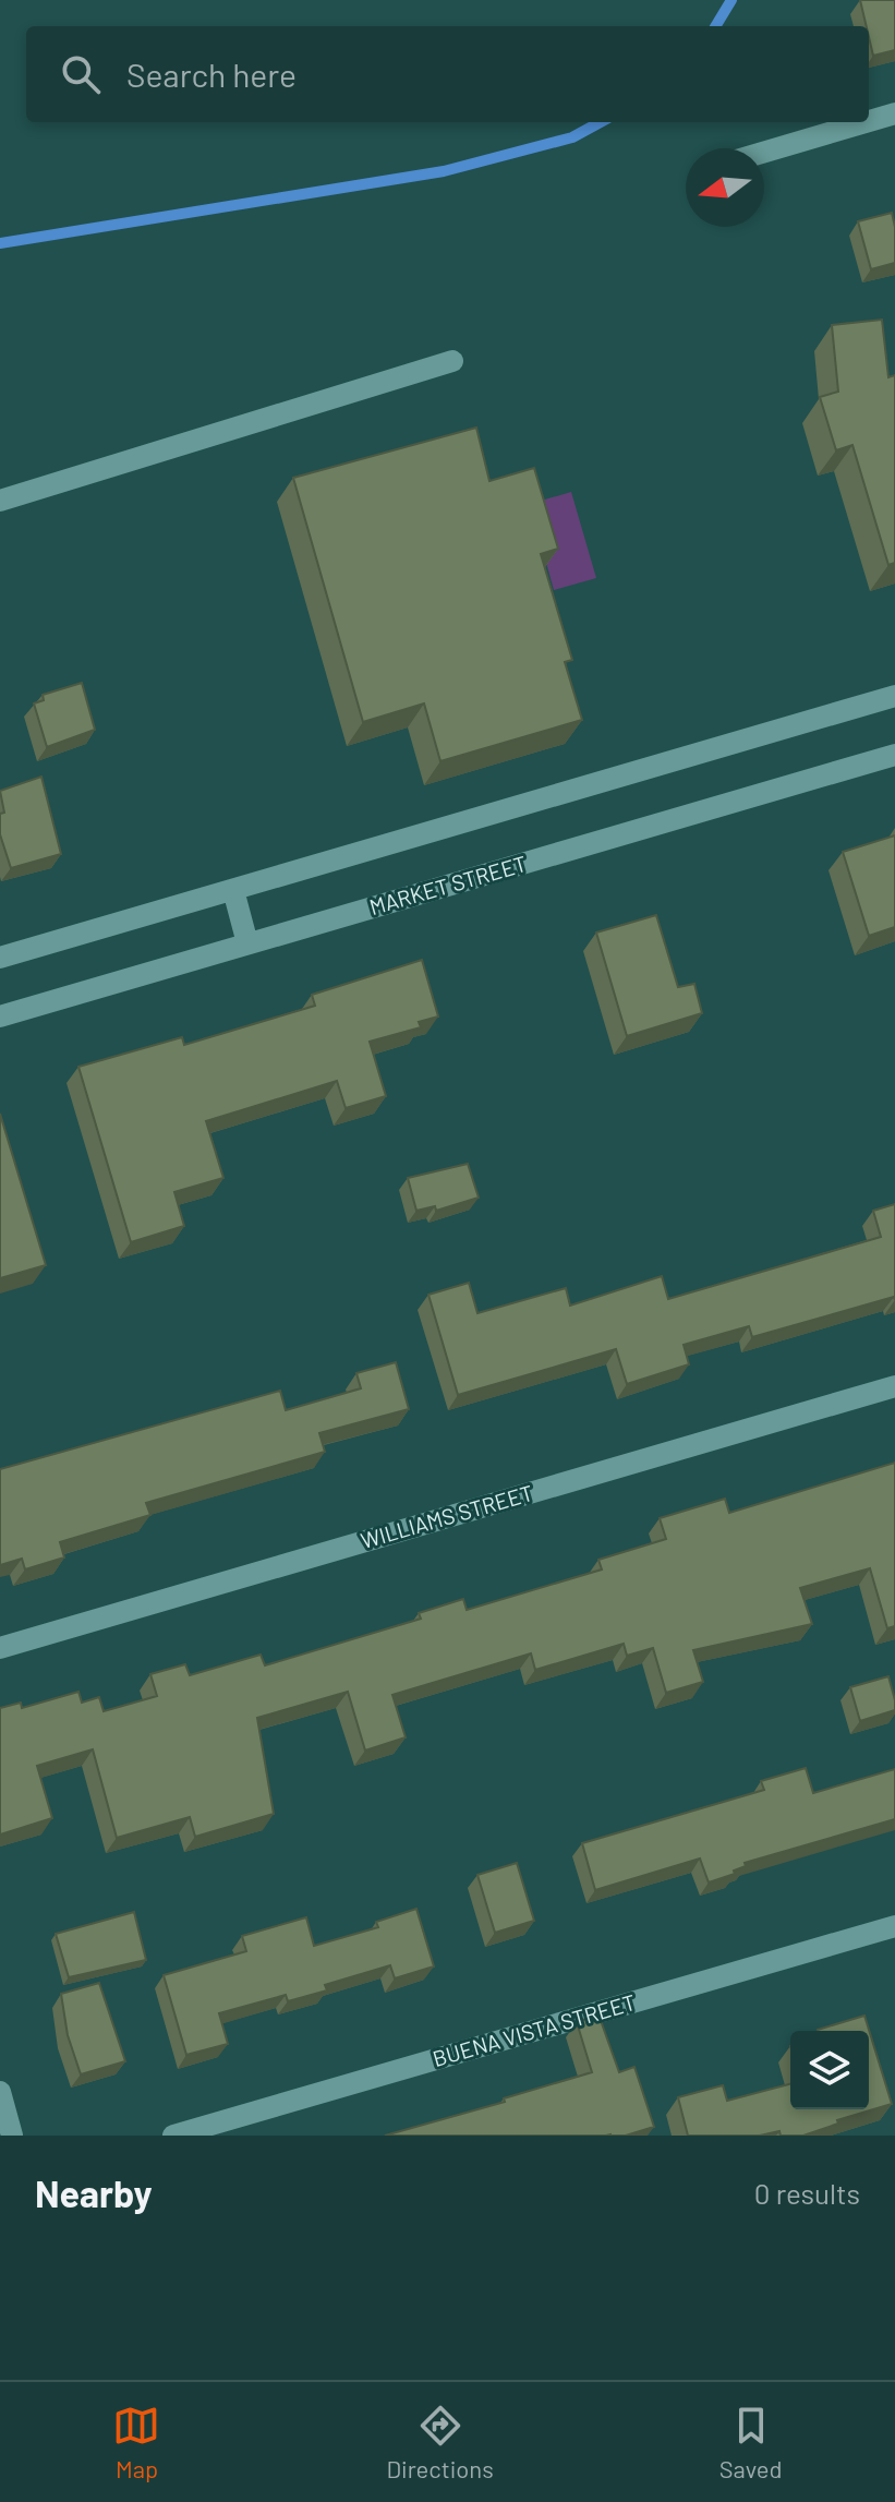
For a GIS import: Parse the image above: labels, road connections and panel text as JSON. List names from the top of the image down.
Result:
{
  "streets": {
    "street": ["MARKET STREET", "WILLIAMS STREET", "BUENA VISTA STREET"]
  },
  "north": "left",
  "page": {
    "search": "Search here",
    "heading": ["Nearby", "0 results"],
    "nav": ["Map", "Directions", "Saved"]
  }
}
